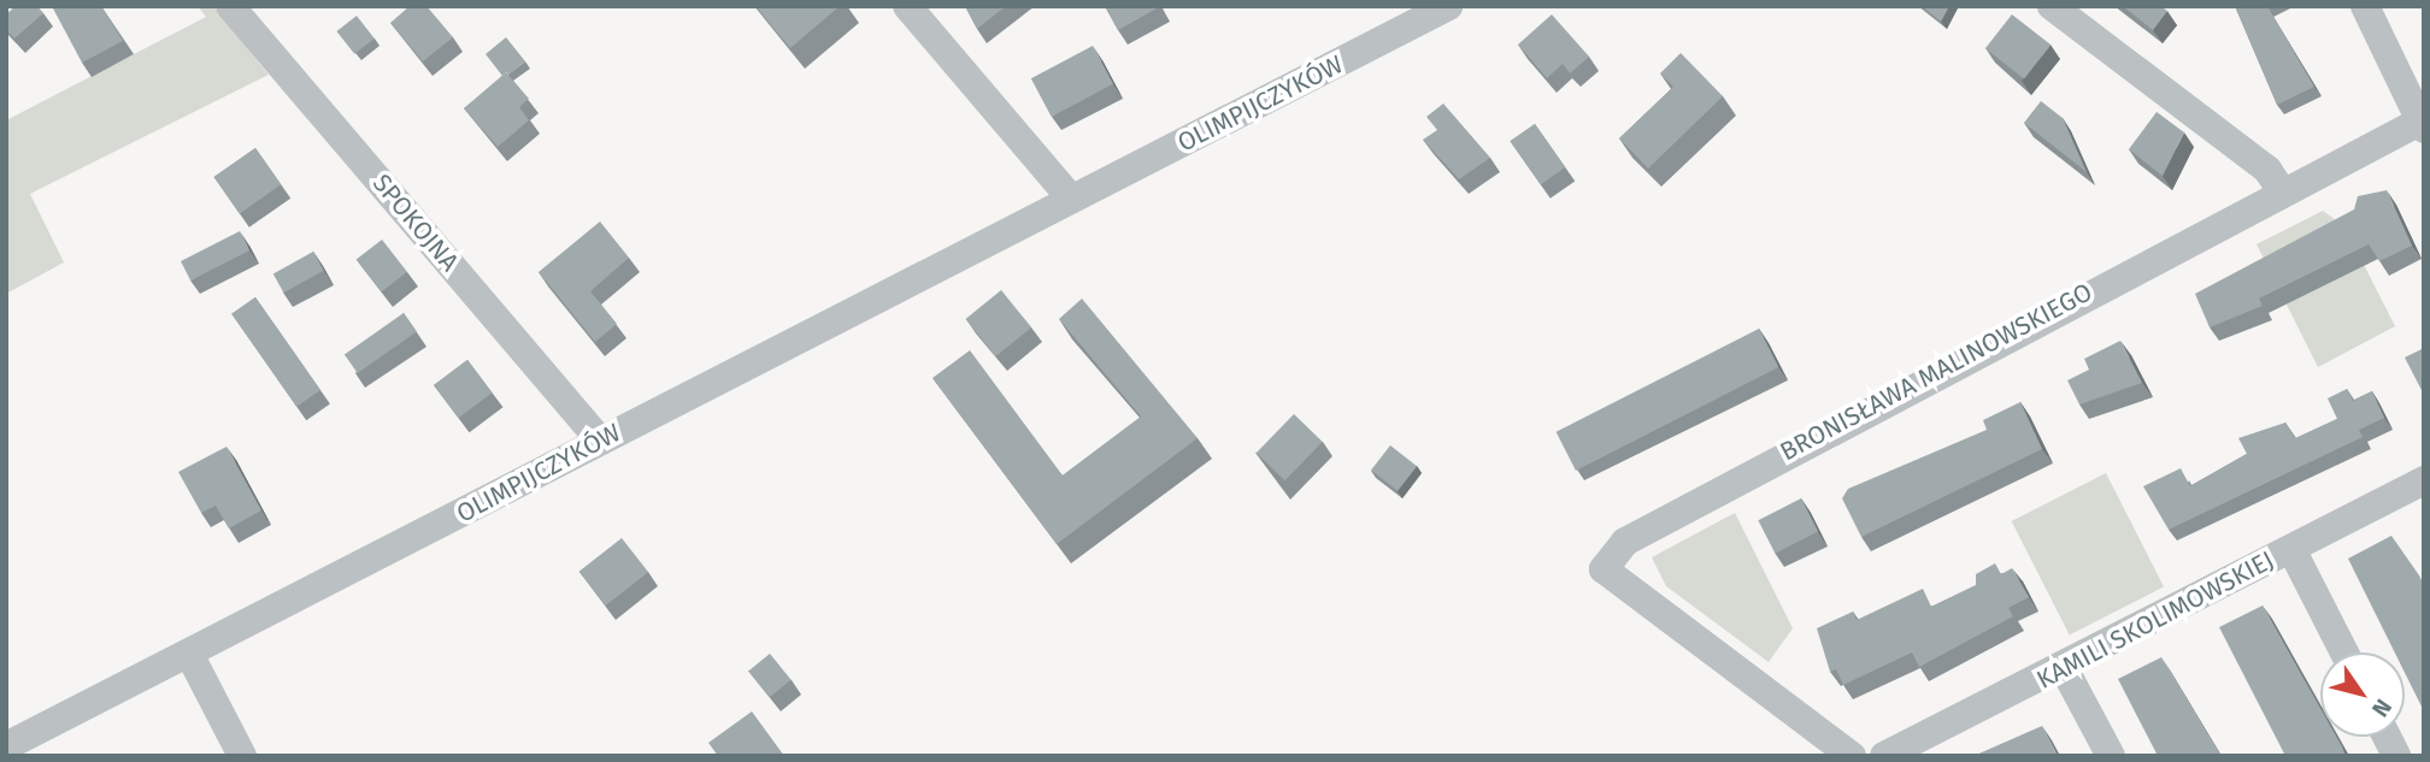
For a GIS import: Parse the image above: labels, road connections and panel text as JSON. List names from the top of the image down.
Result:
{
  "streets": {
    "street": [
      "OLIMPIJCZYKÓW",
      "SPOKOJNA",
      "BRONISŁAWA MALINOWSKIEGO",
      "KAMILI SKOLIMOWSKIEJ"
    ]
  },
  "crossings": [
    ["OLIMPIJCZYKÓW", "SPOKOJNA"]
  ],
  "north": "bottom right"
}
